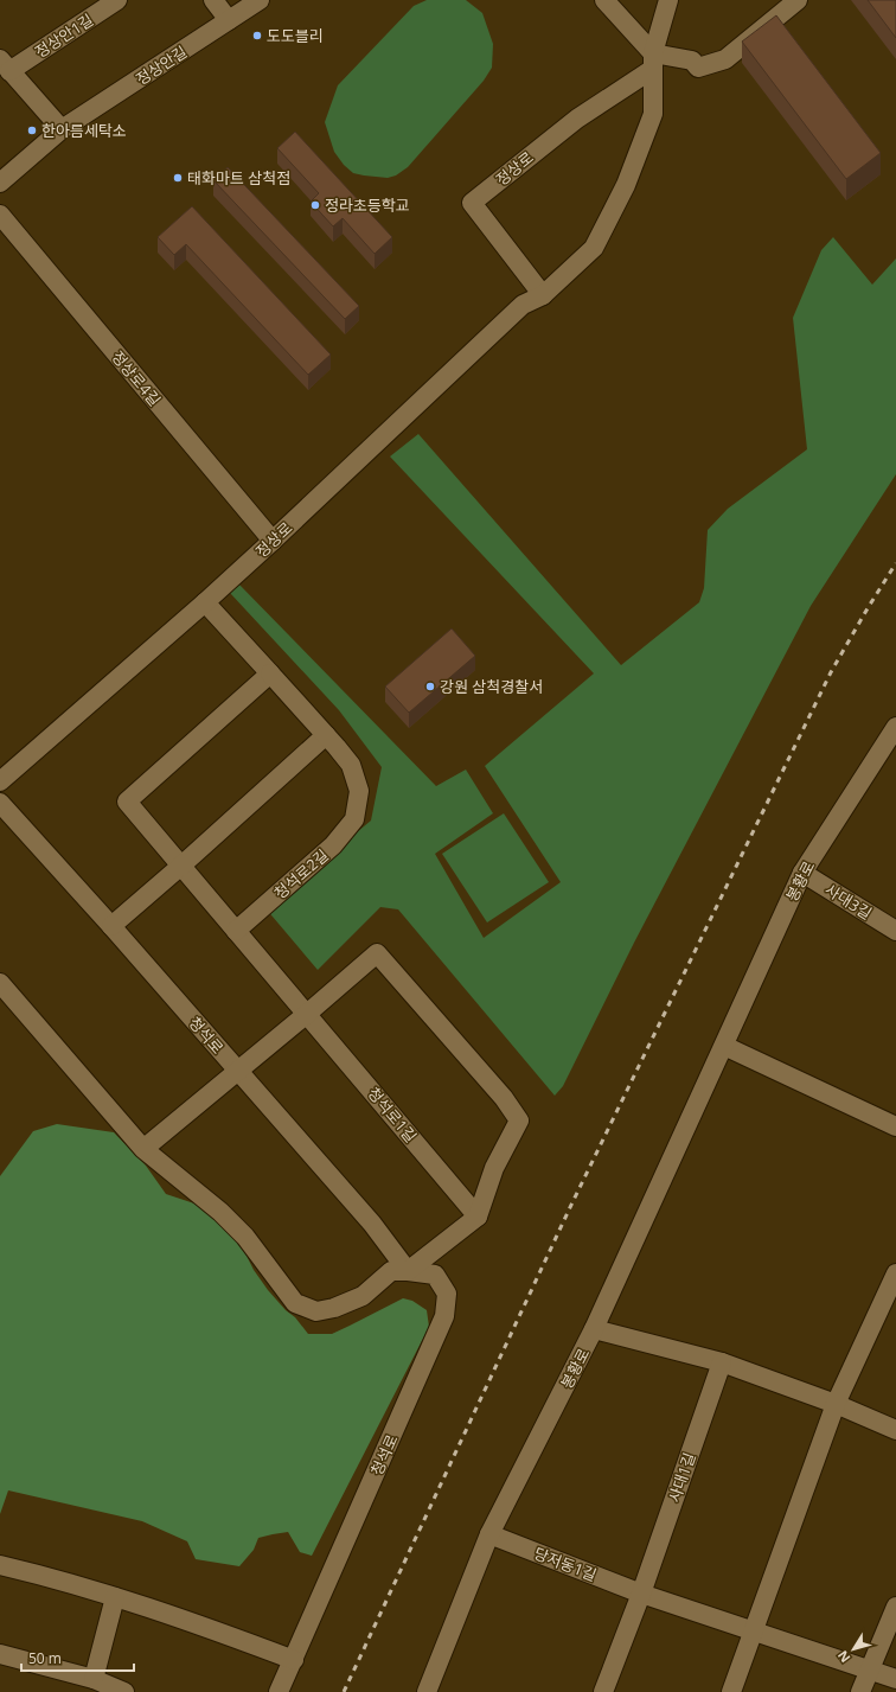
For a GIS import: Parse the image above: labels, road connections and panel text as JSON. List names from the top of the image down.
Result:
{
  "streets": {
    "street": [
      "정상안1길",
      "정상안길",
      "정상로",
      "정상로4길",
      "청석로2길",
      "봉황로",
      "사대3길",
      "청석로",
      "청석로1길",
      "사대1길",
      "당저동1길"
    ]
  },
  "crossings": [
    ["정상로", "정상로4길"],
    ["정상로", "청석로2길"],
    ["청석로2길", "청석로1길"],
    ["봉황로", "사대3길"],
    ["봉황로", "당저동1길"],
    ["청석로", "청석로1길"],
    ["사대1길", "당저동1길"]
  ],
  "places": [
    "도도블리",
    "한아름세탁소",
    "태화마트 삼척점",
    "정라초등학교",
    "강원 삼척경찰서"
  ],
  "scale_bar": "50 m",
  "north": "bottom left"
}
